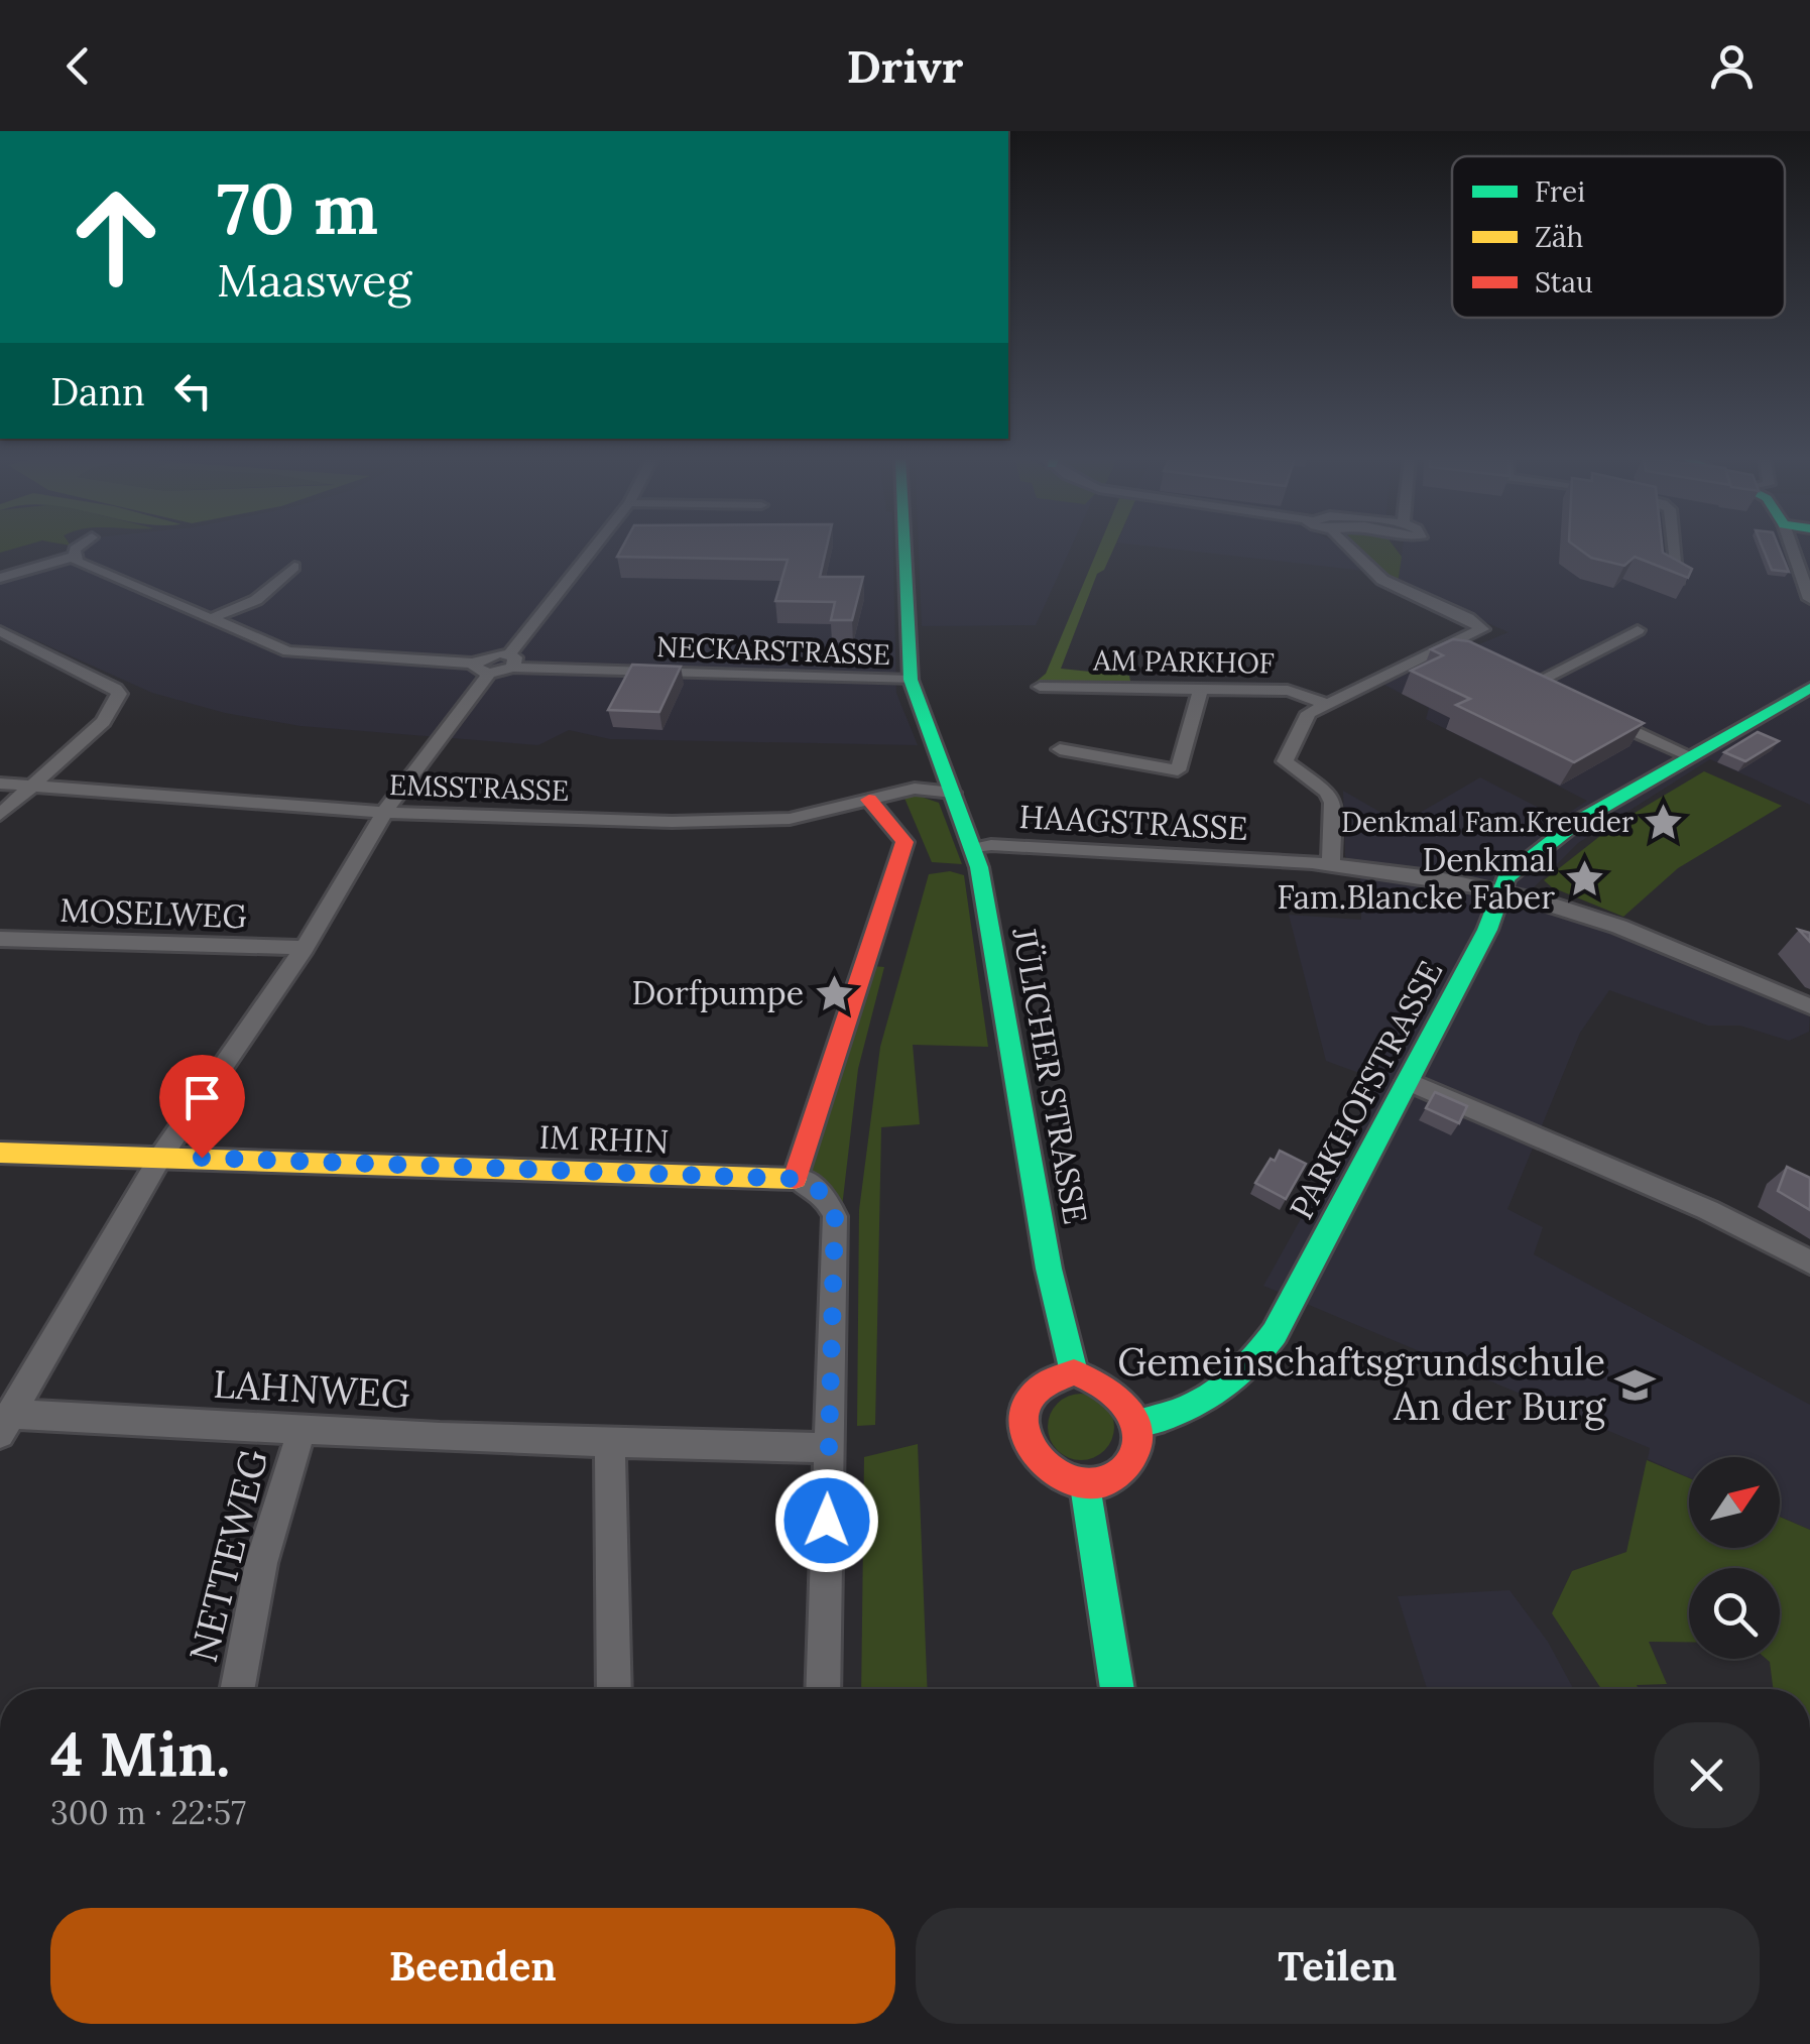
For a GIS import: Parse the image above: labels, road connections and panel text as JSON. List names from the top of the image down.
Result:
{
  "streets": {
    "street": [
      "NECKARSTRASSE",
      "AM PARKHOF",
      "EMSSTRASSE",
      "HAAGSTRASSE",
      "MOSELWEG",
      "JÜLICHER STRASSE",
      "PARKHOFSTRASSE",
      "IM RHIN",
      "LAHNWEG",
      "NETTEWEG"
    ]
  },
  "crossings": [
    ["NECKARSTRASSE", "JÜLICHER STRASSE"],
    ["AM PARKHOF", "HAAGSTRASSE"],
    ["EMSSTRASSE", "JÜLICHER STRASSE"],
    ["HAAGSTRASSE", "JÜLICHER STRASSE"],
    ["HAAGSTRASSE", "PARKHOFSTRASSE"],
    ["JÜLICHER STRASSE", "PARKHOFSTRASSE"],
    ["LAHNWEG", "NETTEWEG"]
  ],
  "places": {
    "place": ["Denkmal Fam.Kreuder", "Denkmal Fam.Blancke Faber", "Dorfpumpe"],
    "school or university": ["Gemeinschaftsgrundschule An der Burg"]
  },
  "legend": ["Frei", "Zäh", "Stau"],
  "north": "top right",
  "page": {
    "header": "Drivr",
    "turn": ["70 m", "Maasweg"],
    "then": "Dann",
    "heading": ["4 Min.", "300 m · 22:57"],
    "buttons": ["Beenden", "Teilen"]
  }
}
